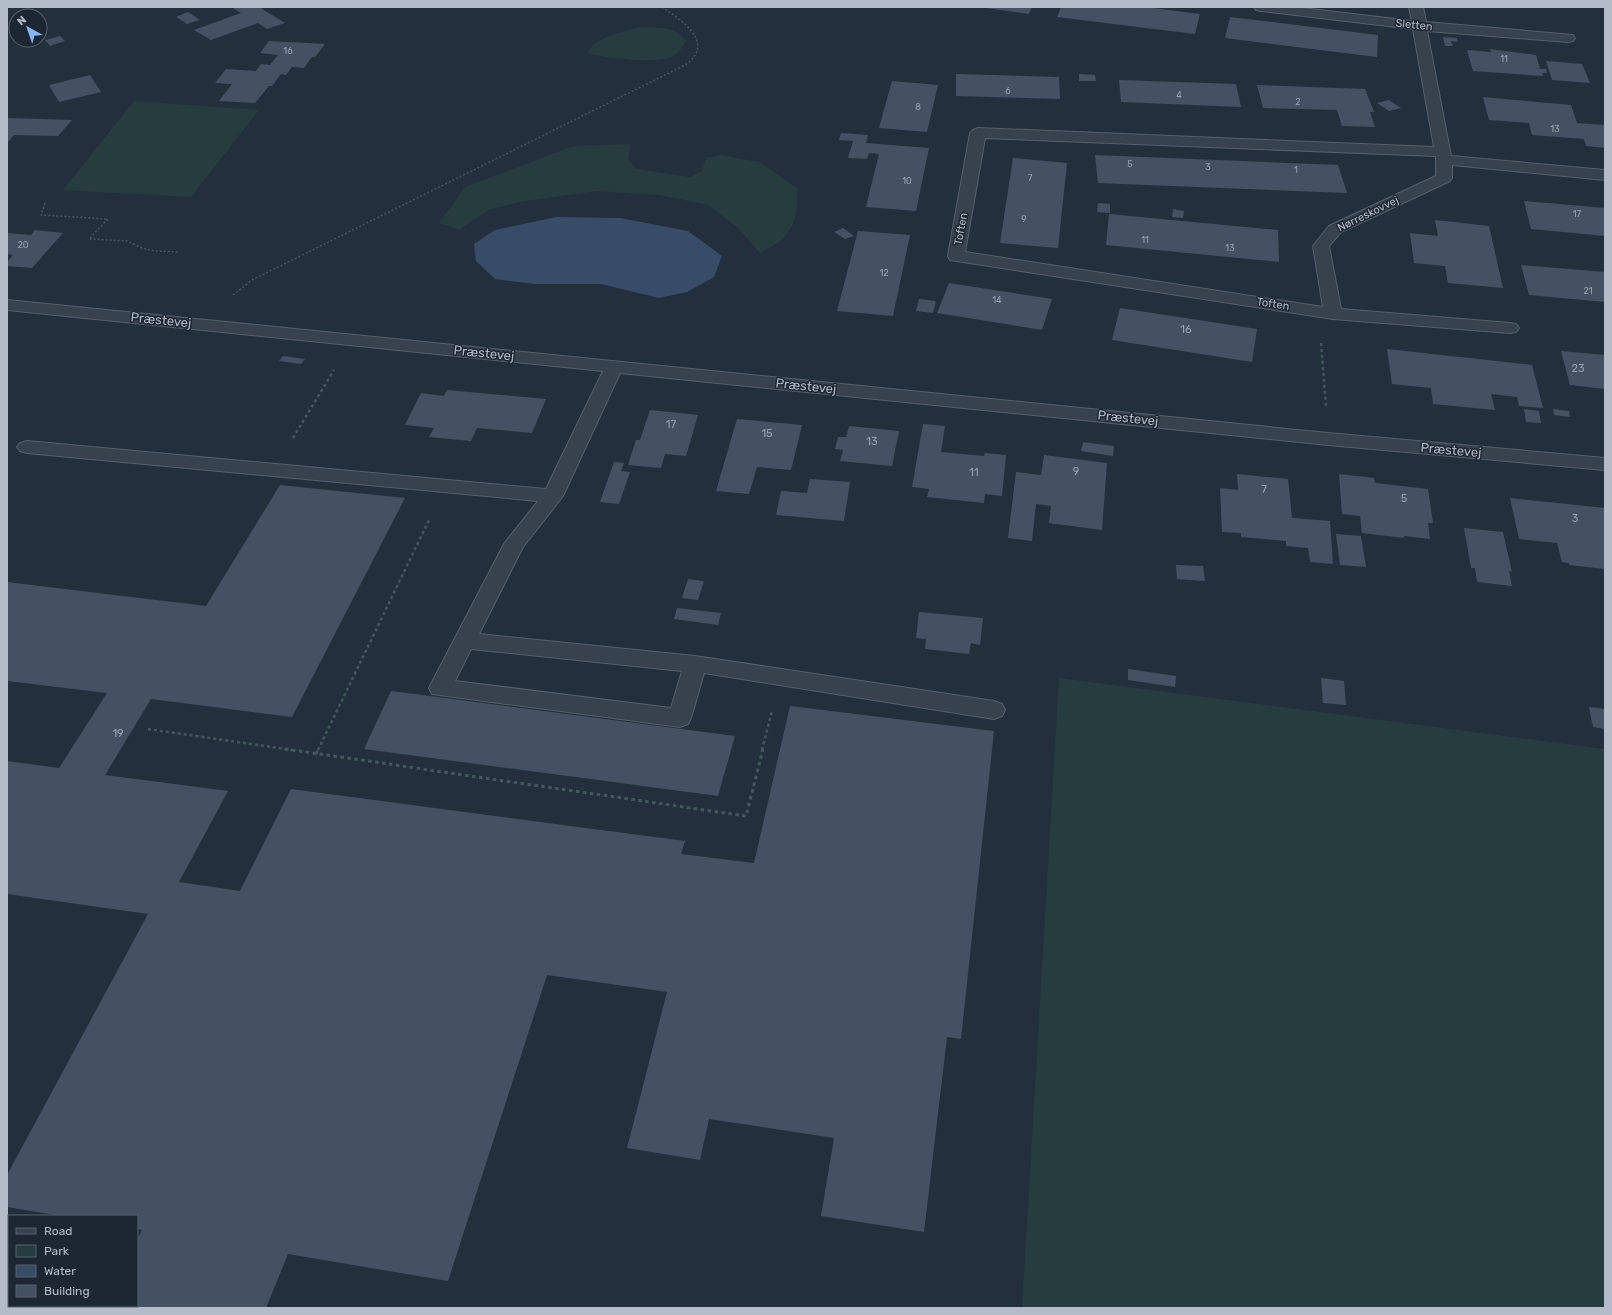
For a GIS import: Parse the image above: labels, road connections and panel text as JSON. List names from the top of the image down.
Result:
{
  "streets": {
    "street": [
      "Sletten",
      "Nørreskovvej",
      "Toften",
      "Præstevej"
    ]
  },
  "crossings": [
    ["Sletten", "Nørreskovvej"],
    ["Nørreskovvej", "Toften"]
  ],
  "house_numbers": [
    "16",
    "11",
    "6",
    "4",
    "2",
    "8",
    "13",
    "5",
    "3",
    "1",
    "7",
    "10",
    "17",
    "9",
    "11",
    "20",
    "13",
    "12",
    "21",
    "14",
    "16",
    "23",
    "17",
    "15",
    "13",
    "9",
    "11",
    "7",
    "5",
    "3",
    "19"
  ],
  "legend": [
    "Road",
    "Park",
    "Water",
    "Building"
  ],
  "north": "top left"
}
